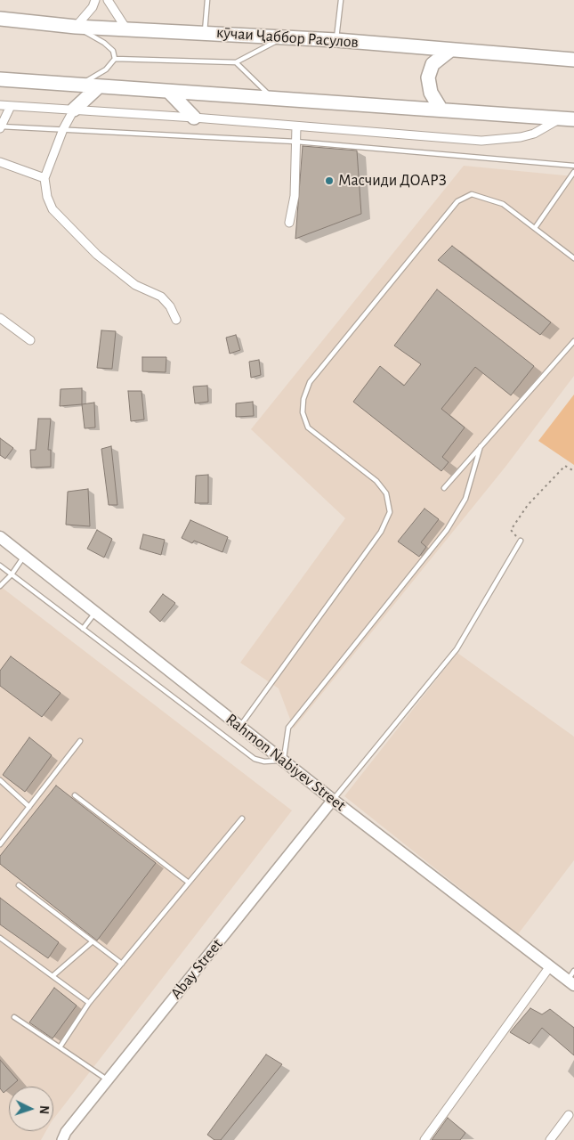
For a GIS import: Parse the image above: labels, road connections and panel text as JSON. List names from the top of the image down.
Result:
{
  "streets": {
    "main road": ["кӯчаи Ҷаббор Расулов", "Rahmon Nabiyev Street"],
    "street": ["Abay Street"]
  },
  "crossings": [
    ["Rahmon Nabiyev Street", "Abay Street"]
  ],
  "places": ["Масчиди ДОАРЗ"],
  "north": "right"
}
